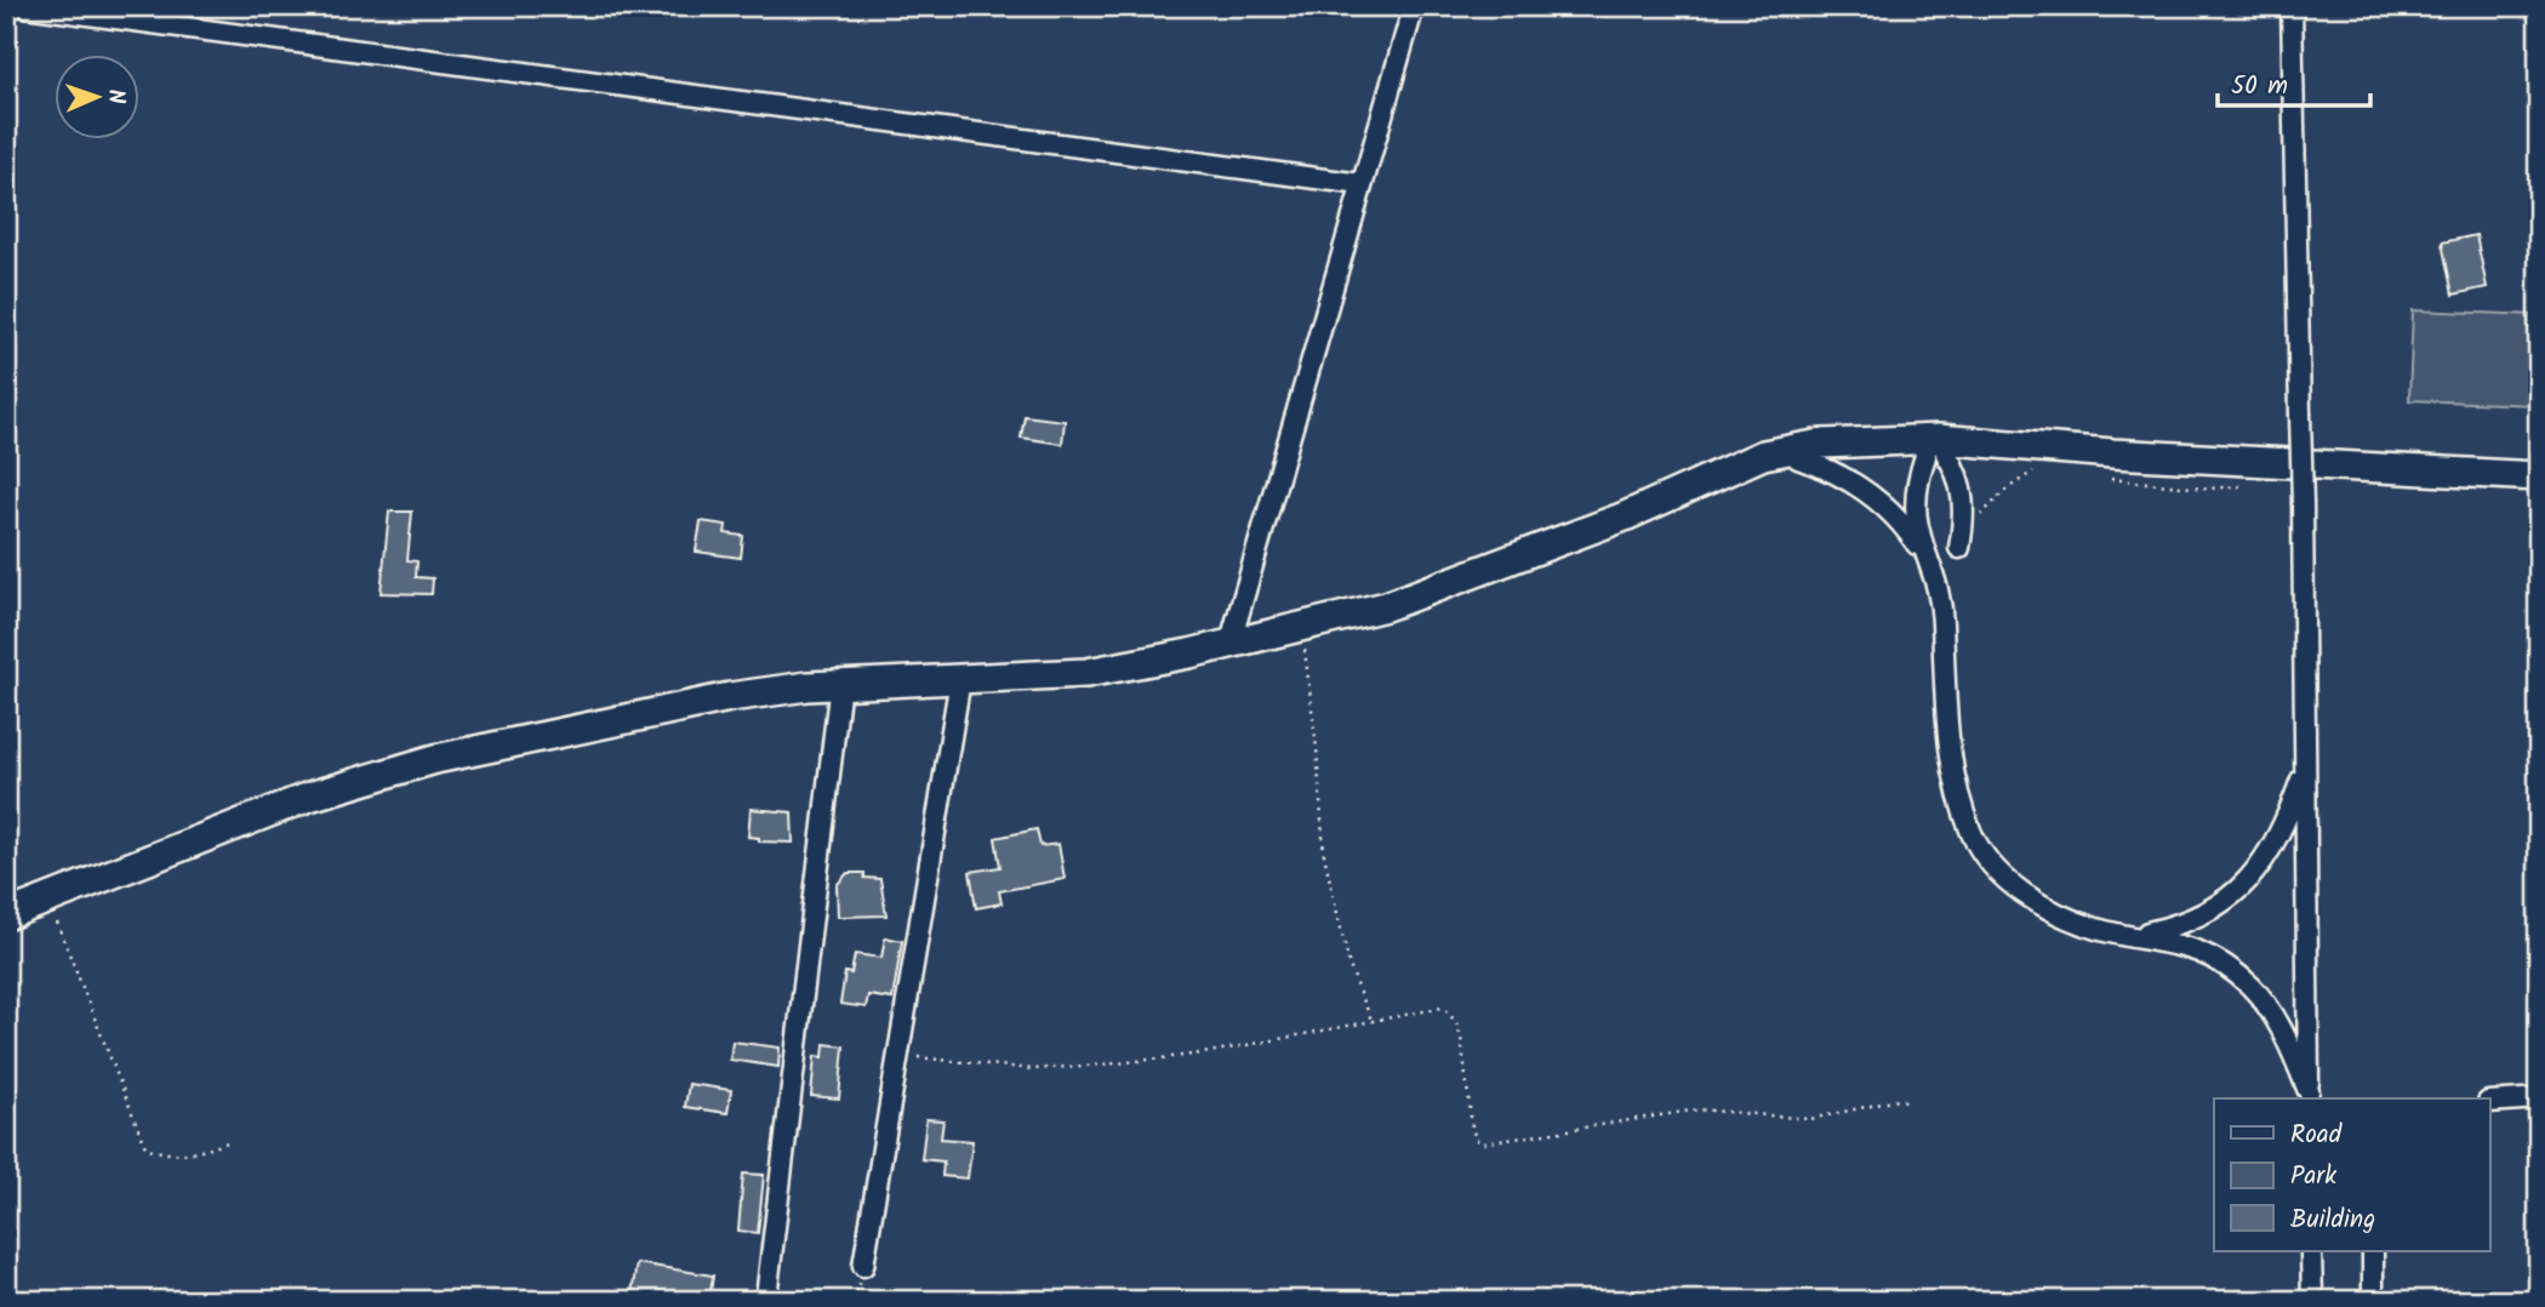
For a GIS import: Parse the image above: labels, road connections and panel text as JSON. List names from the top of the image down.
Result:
{
  "legend": ["Road", "Park", "Building"],
  "scale_bar": "50 m",
  "north": "right"
}
